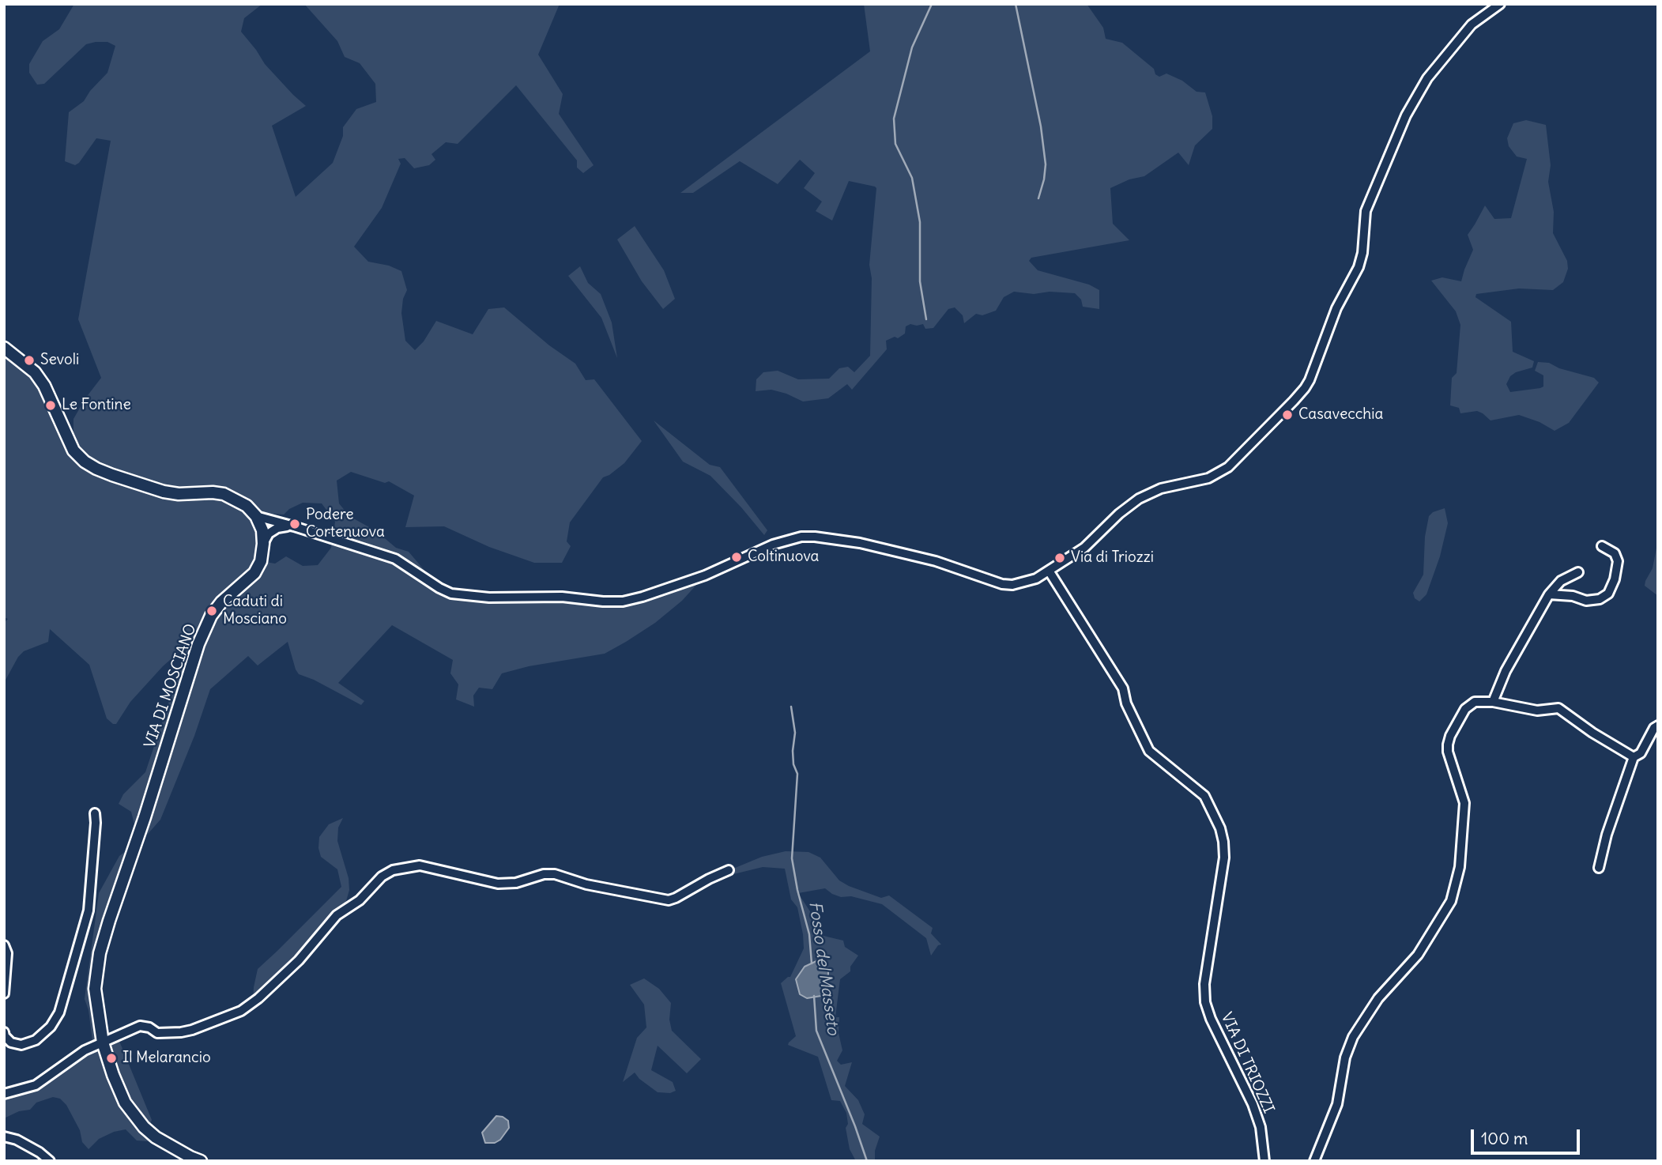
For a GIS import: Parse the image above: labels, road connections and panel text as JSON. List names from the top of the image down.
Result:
{
  "streets": {
    "main road": ["VIA DI MOSCIANO"],
    "street": ["VIA DI TRIOZZI"]
  },
  "water": ["Fosso del Masseto"],
  "places": [
    "Sevoli",
    "Le Fontine",
    "Casavecchia",
    "Podere Cortenuova",
    "Coltinuova",
    "Via di Triozzi",
    "Caduti di Mosciano",
    "Il Melarancio"
  ],
  "scale_bar": "100 m"
}
